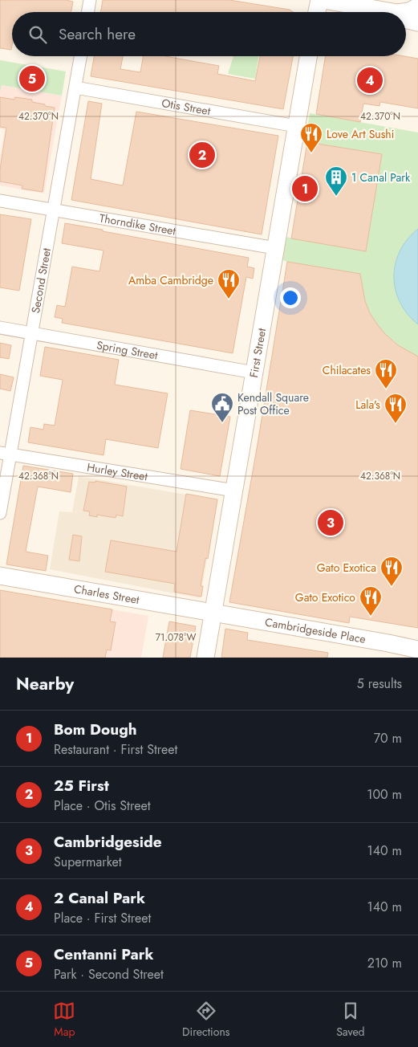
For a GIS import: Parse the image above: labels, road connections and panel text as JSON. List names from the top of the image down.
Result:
{
  "streets": {
    "street": [
      "Otis Street",
      "Thorndike Street",
      "Second Street",
      "Spring Street",
      "First Street",
      "Hurley Street",
      "Charles Street",
      "Cambridgeside Place"
    ]
  },
  "crossings": [
    ["Otis Street", "Second Street"],
    ["Otis Street", "First Street"],
    ["Thorndike Street", "Second Street"],
    ["Thorndike Street", "First Street"],
    ["Second Street", "Spring Street"],
    ["Second Street", "Hurley Street"],
    ["Spring Street", "First Street"],
    ["First Street", "Hurley Street"],
    ["First Street", "Charles Street"],
    ["First Street", "Cambridgeside Place"],
    ["Charles Street", "Cambridgeside Place"]
  ],
  "places": {
    "restaurant": [
      "Love Art Sushi",
      "Amba Cambridge",
      "Chilacates",
      "Lala's",
      "Gato Exotica",
      "Gato Exotico"
    ],
    "building": ["1 Canal Park"],
    "public building": ["Kendall Square Post Office"]
  },
  "page": {
    "search": "Search here",
    "pins": [
      "5",
      "4",
      "2",
      "1",
      "3"
    ],
    "heading": ["Nearby", "5 results"],
    "list": [
      {
        "mark": "1",
        "name": "Bom Dough",
        "note": "Restaurant · First Street",
        "value": "70 m"
      },
      {
        "mark": "2",
        "name": "25 First",
        "note": "Place · Otis Street",
        "value": "100 m"
      },
      {
        "mark": "3",
        "name": "Cambridgeside",
        "note": "Supermarket",
        "value": "140 m"
      },
      {
        "mark": "4",
        "name": "2 Canal Park",
        "note": "Place · First Street",
        "value": "140 m"
      },
      {
        "mark": "5",
        "name": "Centanni Park",
        "note": "Park · Second Street",
        "value": "210 m"
      }
    ],
    "nav": ["Map", "Directions", "Saved"]
  },
  "coordinates": ["42.370°N", "42.368°N", "71.078°W"]
}
